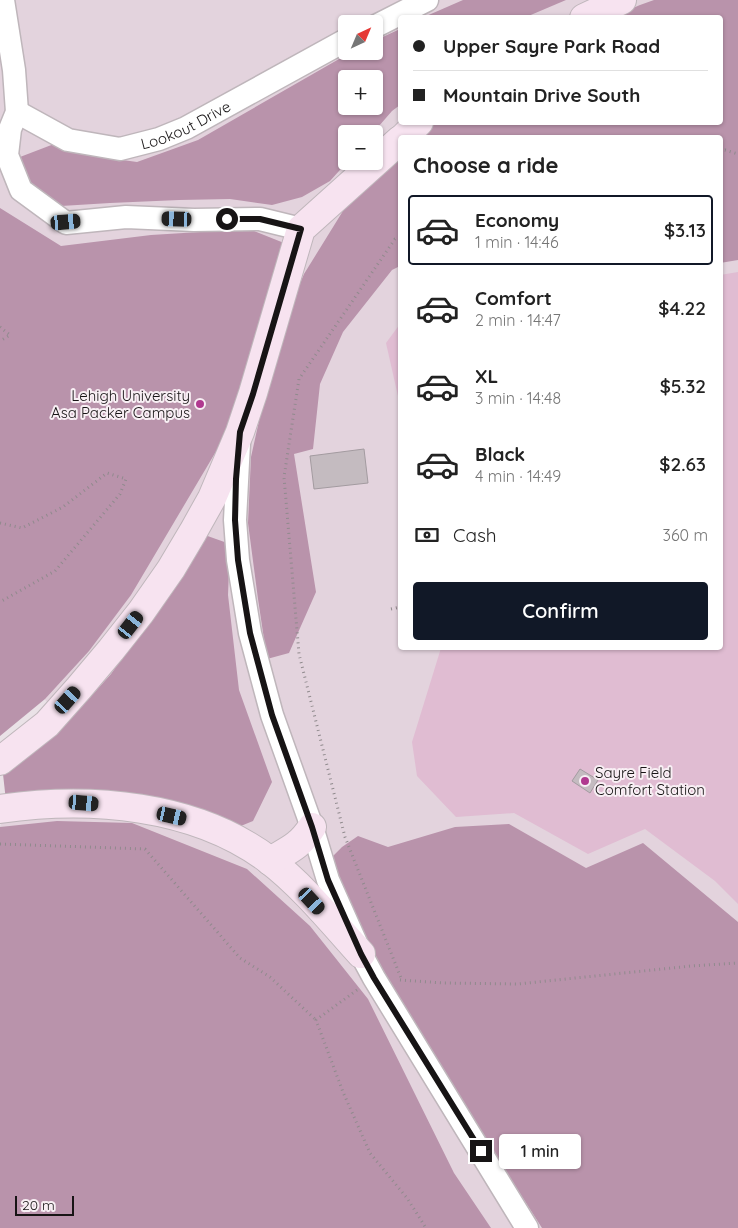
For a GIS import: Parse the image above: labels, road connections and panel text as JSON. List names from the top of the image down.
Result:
{
  "streets": {
    "street": ["Lookout Drive"]
  },
  "places": ["Lehigh University Asa Packer Campus", "Sayre Field Comfort Station"],
  "scale_bar": "20 m",
  "north": "top right",
  "page": {
    "map_buttons": ["+", "−"],
    "banner": ["Upper Sayre Park Road", "Mountain Drive South"],
    "heading": "Choose a ride",
    "list": [
      {
        "name": "Economy",
        "note": "1 min · 14:46",
        "value": "$3.13"
      },
      {
        "name": "Comfort",
        "note": "2 min · 14:47",
        "value": "$4.22"
      },
      {
        "name": "XL",
        "note": "3 min · 14:48",
        "value": "$5.32"
      },
      {
        "name": "Black",
        "note": "4 min · 14:49",
        "value": "$2.63"
      }
    ],
    "pay": ["Cash", "360 m"],
    "buttons": "Confirm",
    "bubble": "1 min",
    "scale": "20 m"
  }
}
